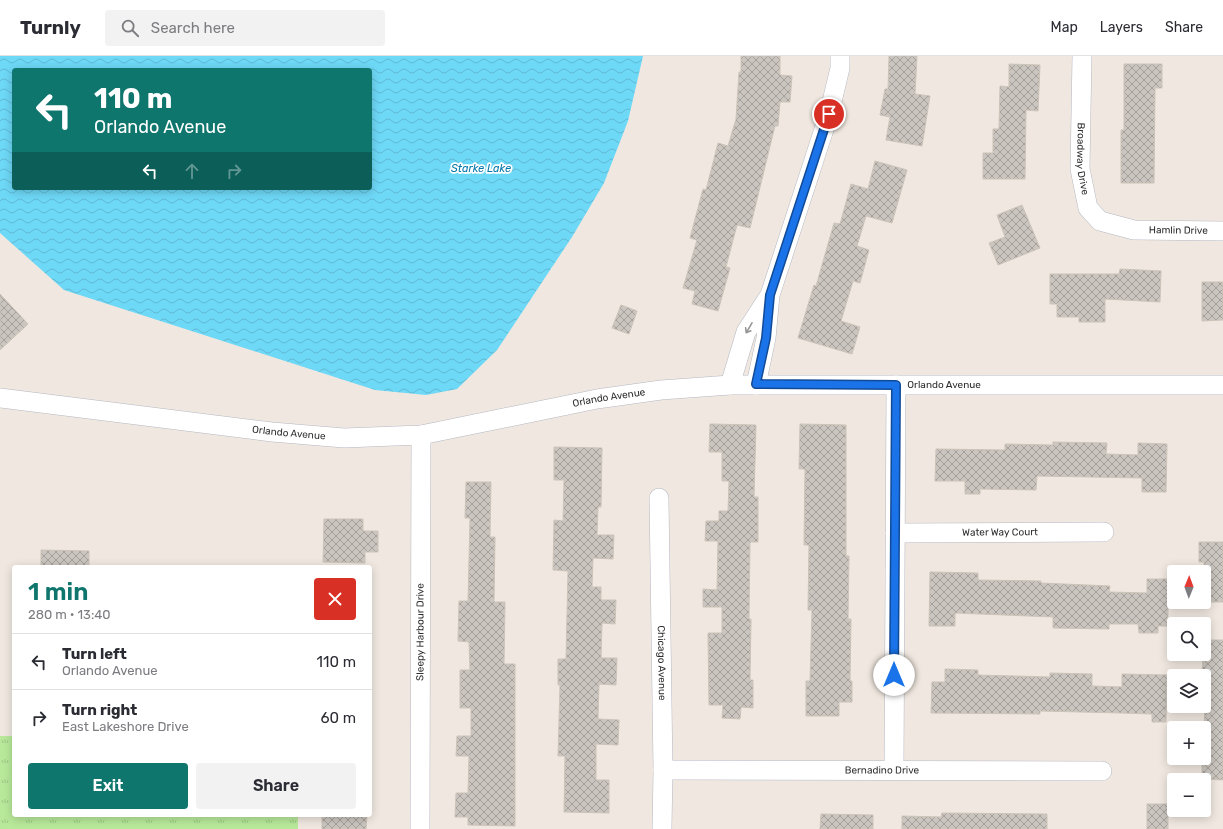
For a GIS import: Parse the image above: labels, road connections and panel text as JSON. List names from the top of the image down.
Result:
{
  "streets": {
    "street": [
      "Broadway Drive",
      "Hamlin Drive",
      "Orlando Avenue",
      "Water Way Court",
      "Sleepy Harbour Drive",
      "Chicago Avenue",
      "Bernadino Drive"
    ]
  },
  "crossings": [
    ["Broadway Drive", "Hamlin Drive"],
    ["Orlando Avenue", "Sleepy Harbour Drive"],
    ["Chicago Avenue", "Bernadino Drive"]
  ],
  "water": ["Starke Lake"],
  "north": "top",
  "page": {
    "header": "Turnly",
    "search": "Search here",
    "nav": ["Map", "Layers", "Share"],
    "turn": ["110 m", "Orlando Avenue"],
    "map_buttons": ["+", "−"],
    "heading": ["1 min", "280 m · 13:40"],
    "list": [
      {
        "name": "Turn left",
        "note": "Orlando Avenue",
        "value": "110 m"
      },
      {
        "name": "Turn right",
        "note": "East Lakeshore Drive",
        "value": "60 m"
      }
    ],
    "buttons": ["Exit", "Share"]
  }
}
